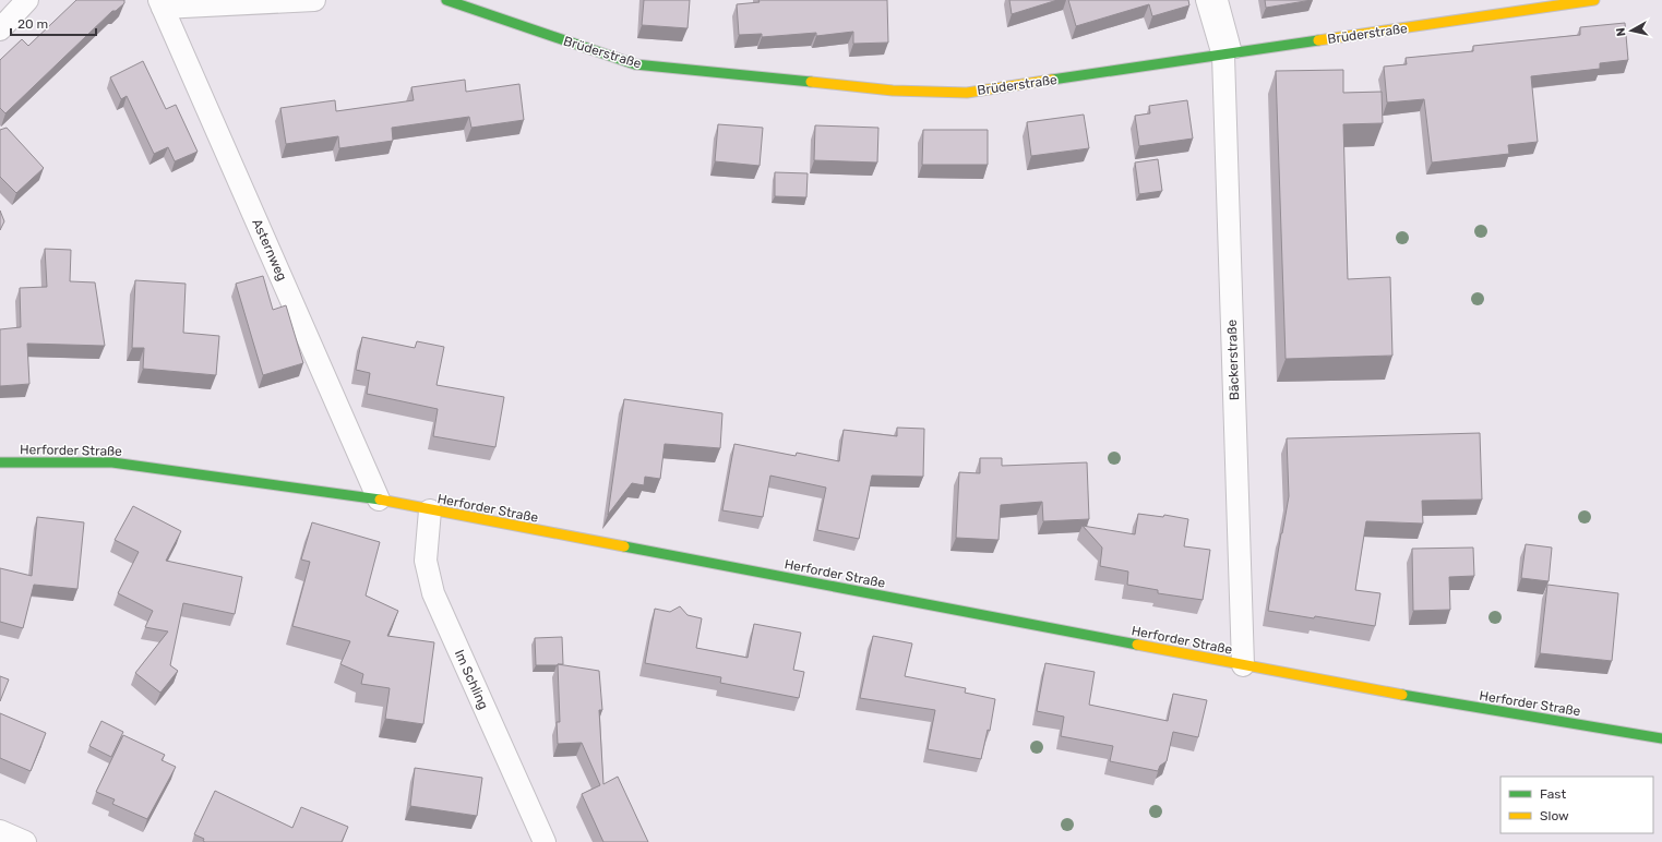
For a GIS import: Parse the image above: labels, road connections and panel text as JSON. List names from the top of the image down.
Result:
{
  "streets": {
    "main road": ["Brüderstraße", "Herforder Straße"],
    "street": ["Asternweg", "Bäckerstraße", "Im Schling"]
  },
  "crossings": [
    ["Brüderstraße", "Bäckerstraße"],
    ["Asternweg", "Herforder Straße"],
    ["Bäckerstraße", "Herforder Straße"],
    ["Herforder Straße", "Im Schling"]
  ],
  "legend": ["Fast", "Slow"],
  "scale_bar": "20 m",
  "north": "left"
}
